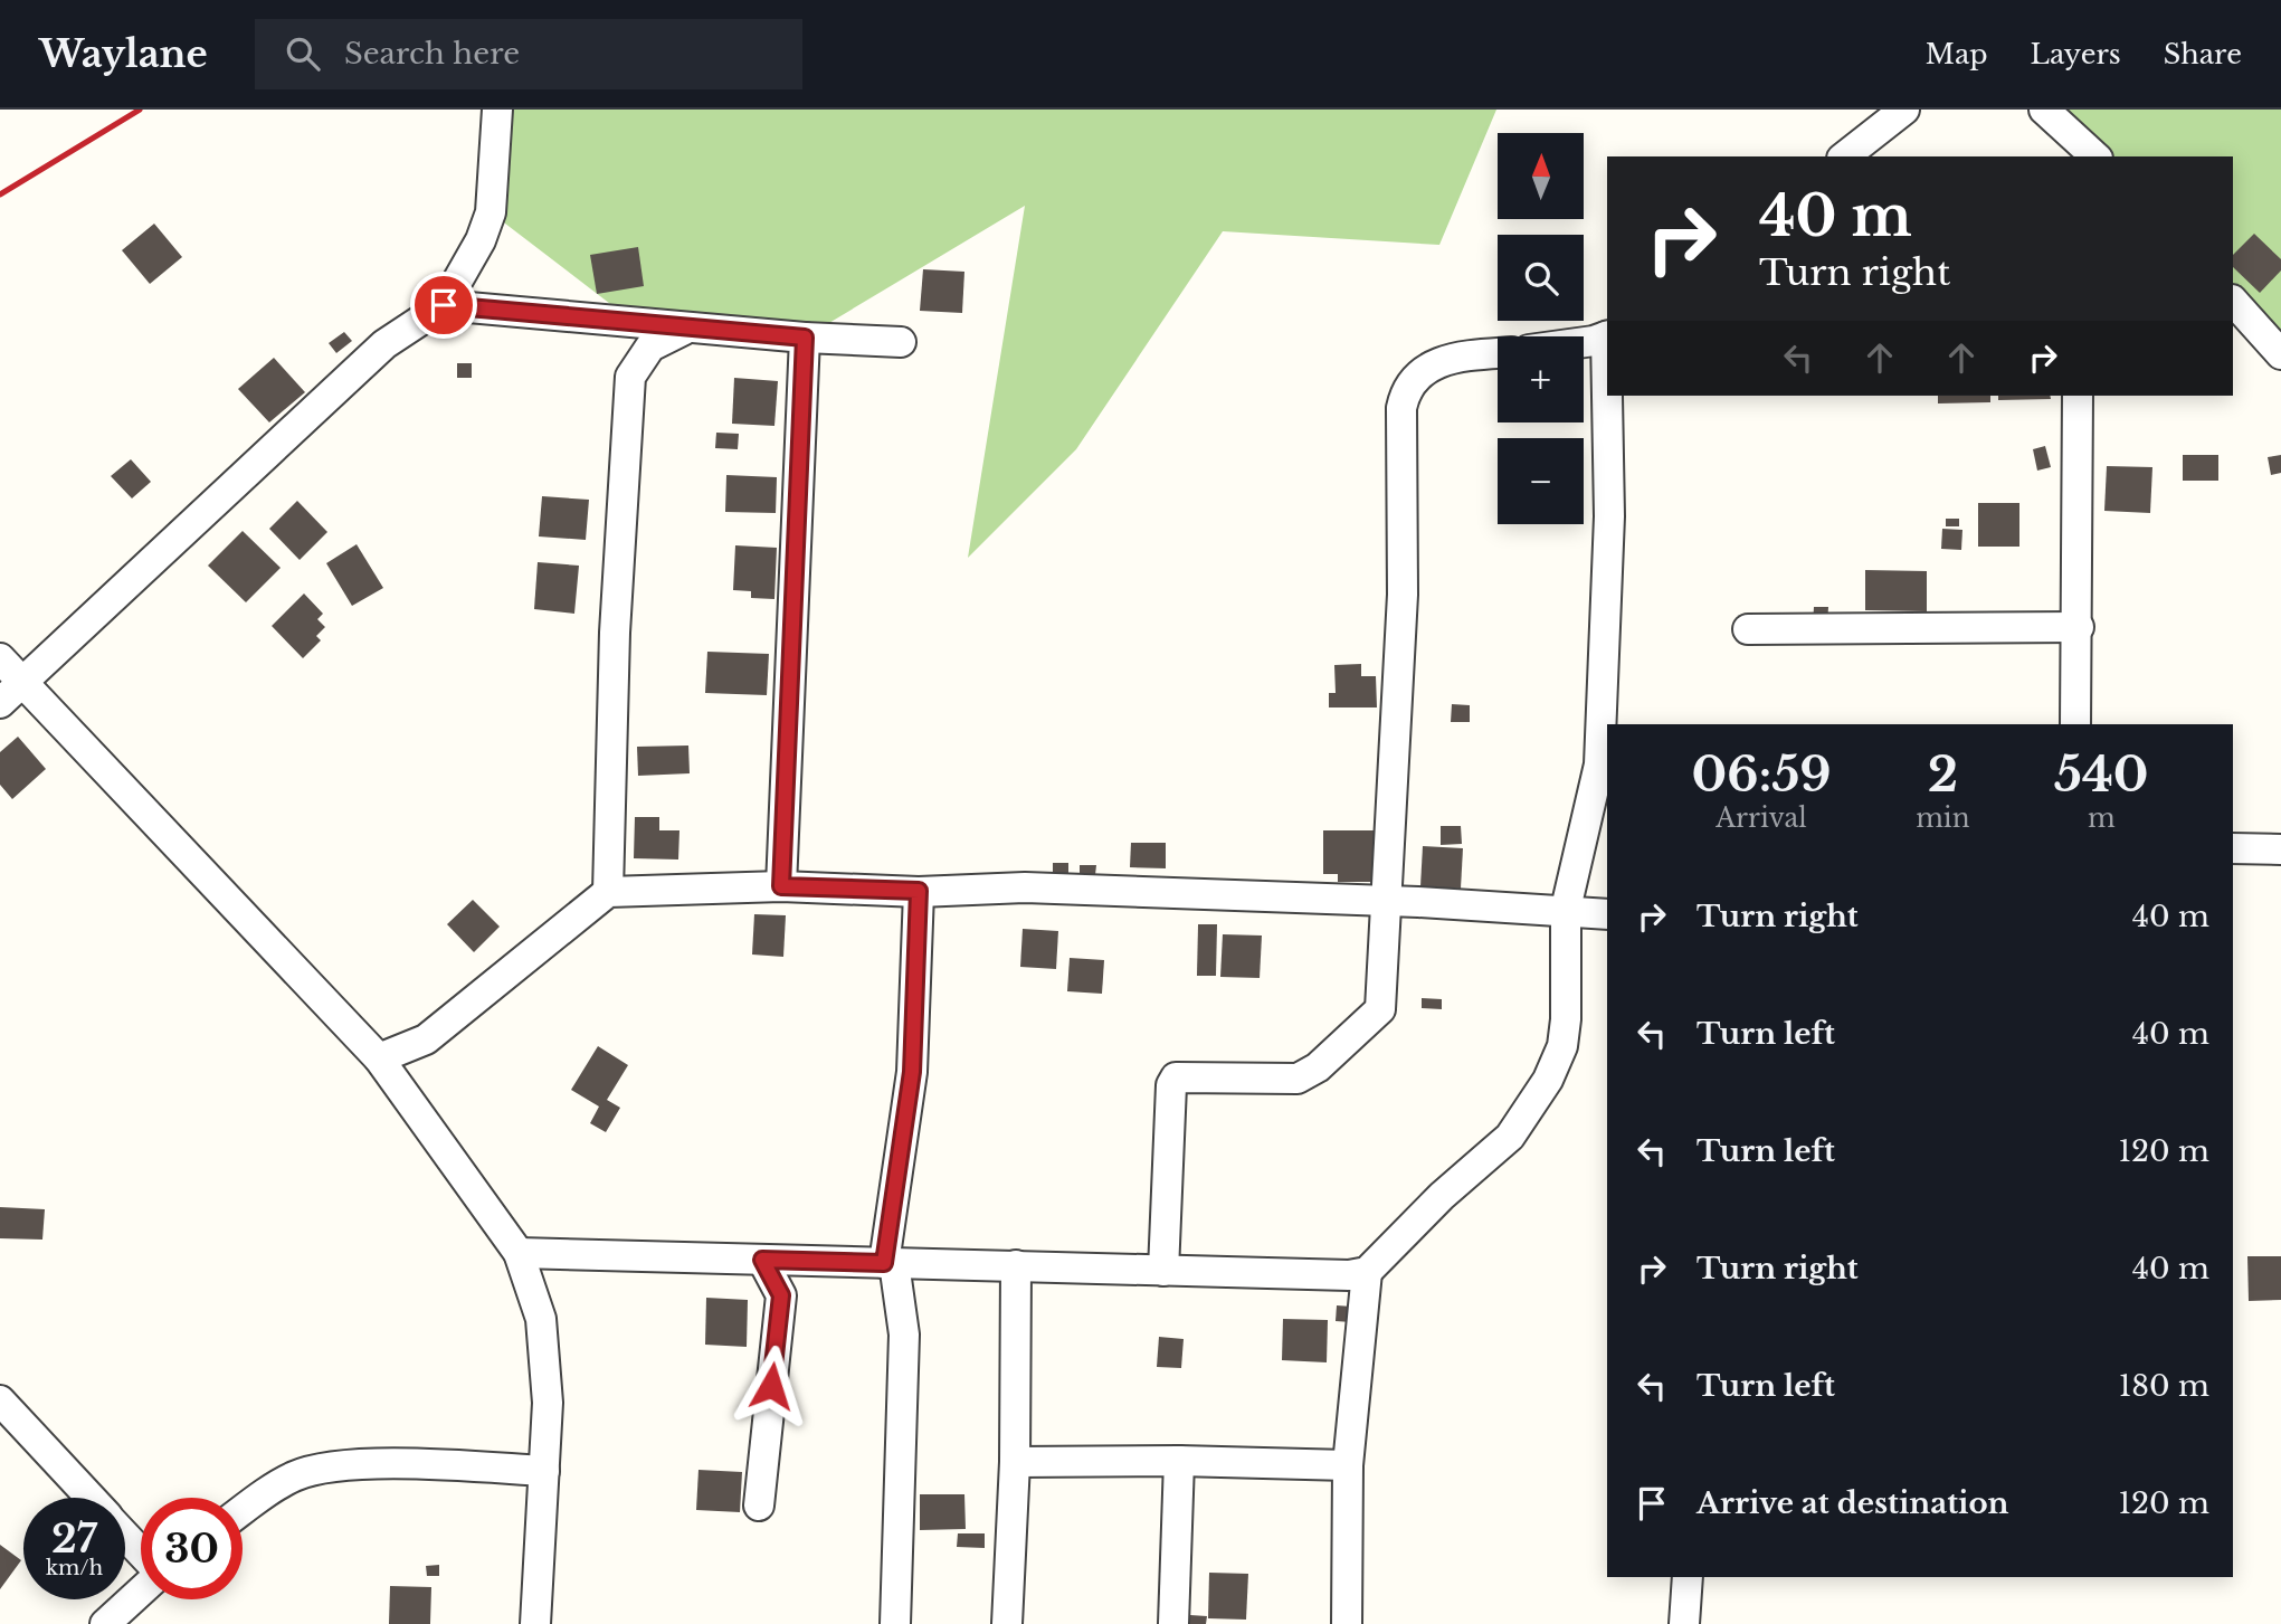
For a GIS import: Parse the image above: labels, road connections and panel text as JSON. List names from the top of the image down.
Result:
{
  "north": "top",
  "page": {
    "header": "Waylane",
    "search": "Search here",
    "nav": ["Map", "Layers", "Share"],
    "map_buttons": ["+", "−"],
    "turn": ["40 m", "Turn right"],
    "eta": [
      "06:59",
      "Arrival",
      "2",
      "min",
      "540",
      "m"
    ],
    "list": [
      {
        "name": "Turn right",
        "value": "40 m"
      },
      {
        "name": "Turn left",
        "value": "40 m"
      },
      {
        "name": "Turn left",
        "value": "120 m"
      },
      {
        "name": "Turn right",
        "value": "40 m"
      },
      {
        "name": "Turn left",
        "value": "180 m"
      },
      {
        "name": "Arrive at destination",
        "value": "120 m"
      }
    ],
    "speed": "27 km/h",
    "limit": "30"
  }
}
